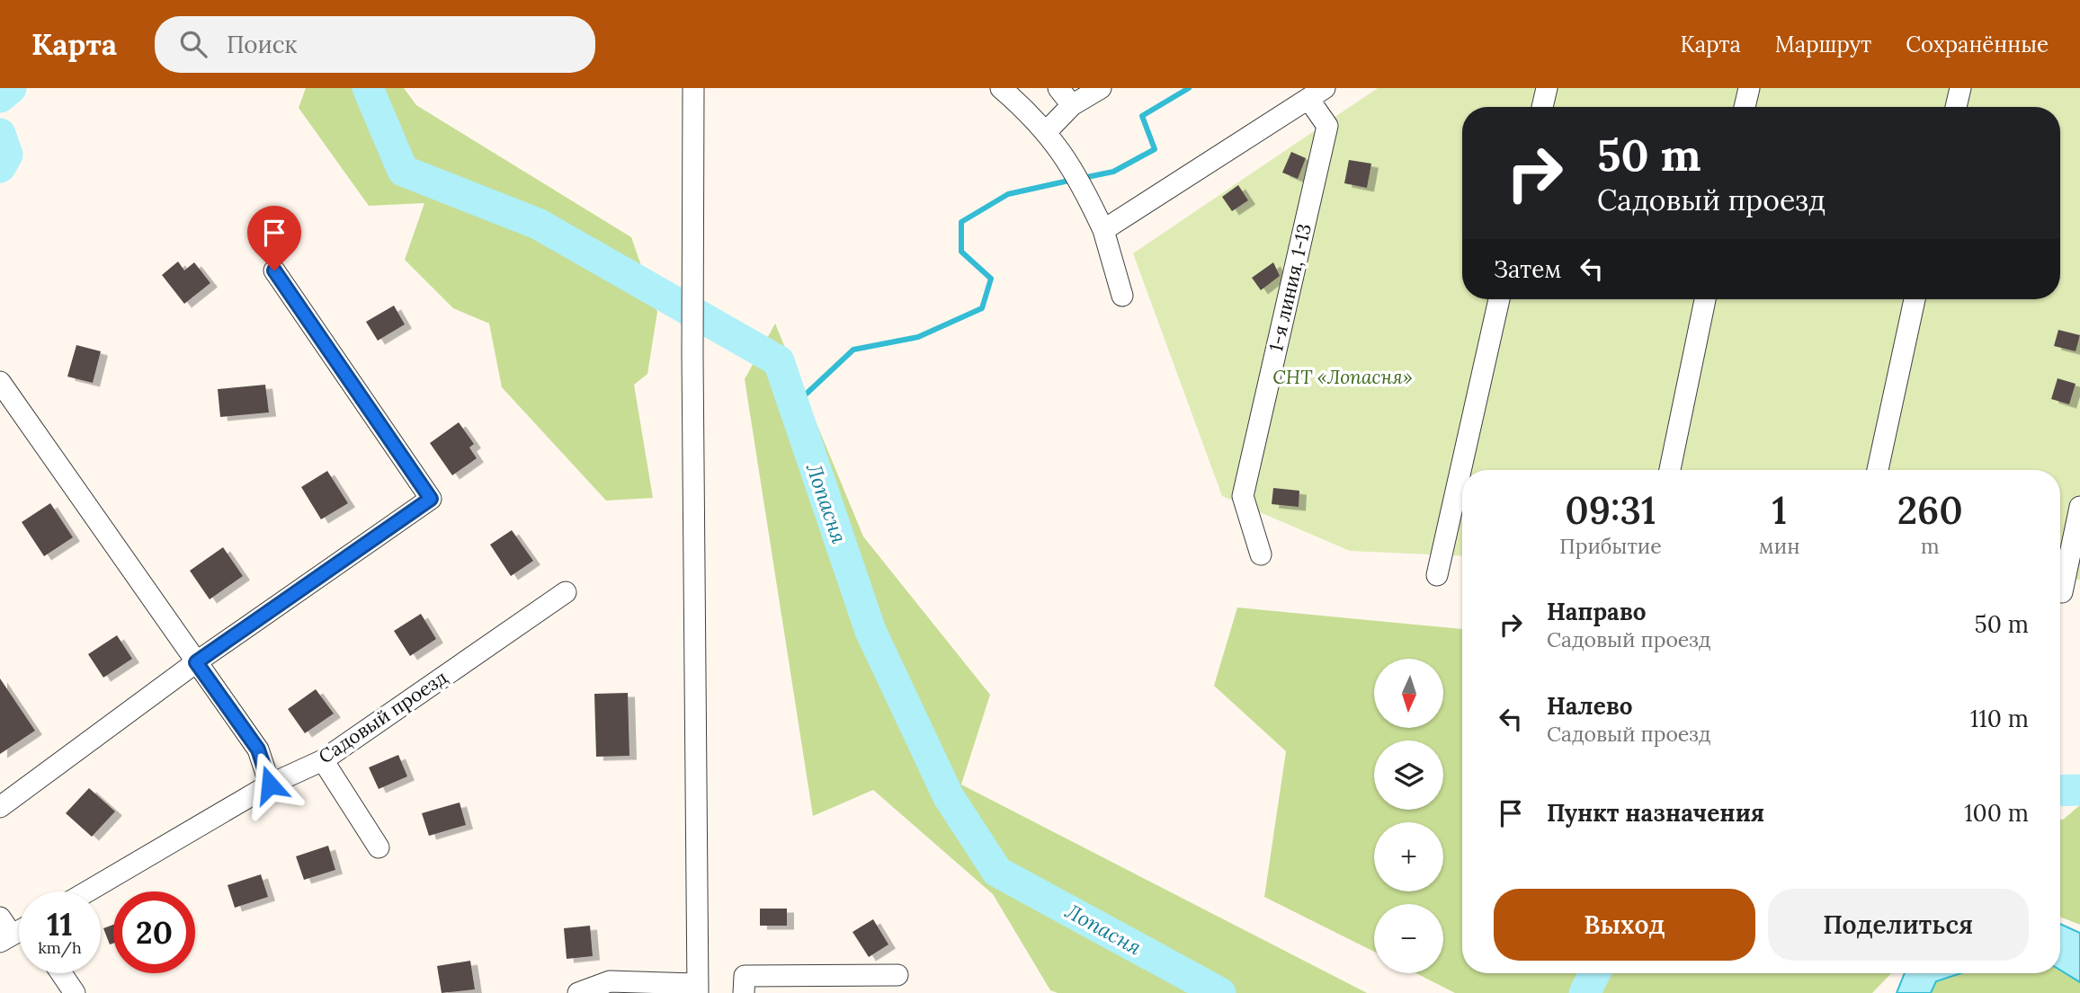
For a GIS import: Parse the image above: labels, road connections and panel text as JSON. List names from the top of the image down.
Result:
{
  "streets": {
    "street": ["1-я линия, 1-13", "Садовый проезд"]
  },
  "water": ["Лопасня"],
  "parks": ["СНТ «Лопасня»"],
  "north": "bottom",
  "page": {
    "header": "Карта",
    "search": "Поиск",
    "nav": ["Карта", "Маршрут", "Сохранённые"],
    "turn": ["50 m", "Садовый проезд"],
    "then": "Затем",
    "eta": [
      "09:31",
      "Прибытие",
      "1",
      "мин",
      "260",
      "m"
    ],
    "list": [
      {
        "name": "Направо",
        "note": "Садовый проезд",
        "value": "50 m"
      },
      {
        "name": "Налево",
        "note": "Садовый проезд",
        "value": "110 m"
      },
      {
        "name": "Пункт назначения",
        "value": "100 m"
      }
    ],
    "map_buttons": ["+", "−"],
    "buttons": ["Выход", "Поделиться"],
    "speed": "11 km/h",
    "limit": "20"
  }
}
